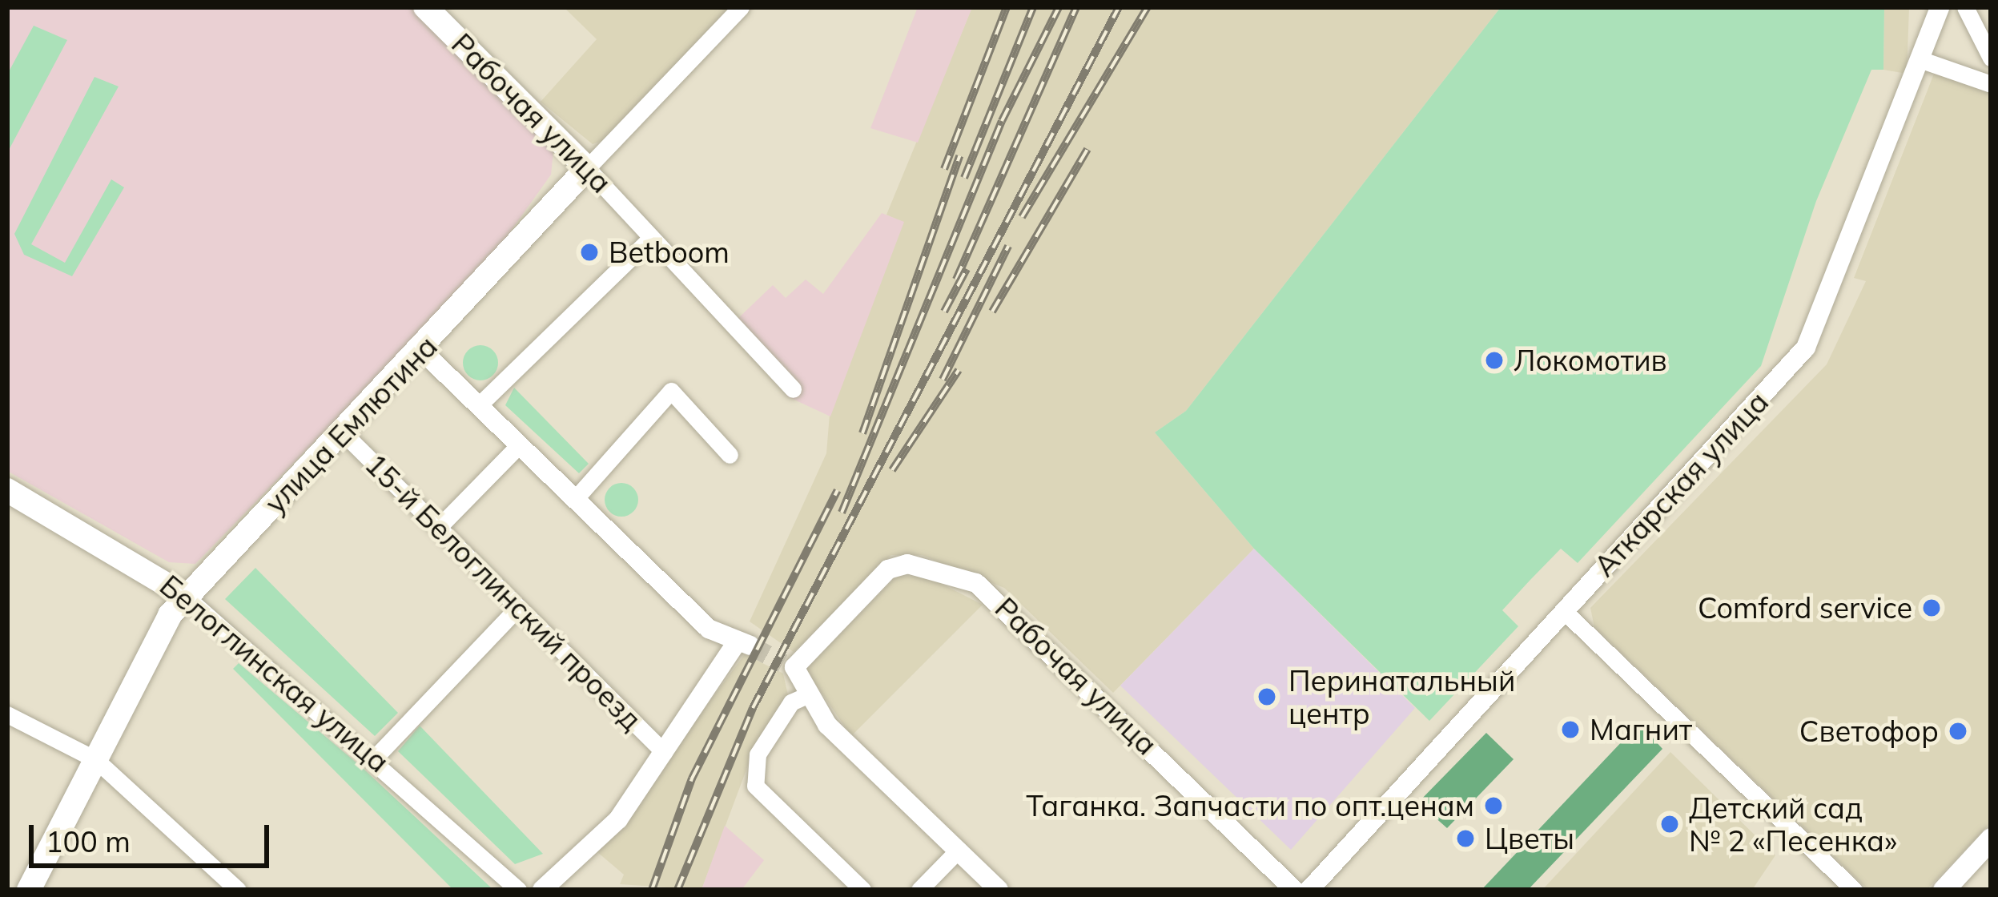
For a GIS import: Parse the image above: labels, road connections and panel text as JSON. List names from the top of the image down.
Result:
{
  "streets": {
    "main road": ["Рабочая улица", "улица Емлютина", "Белоглинская улица"],
    "street": ["Аткарская улица", "15-й Белоглинский проезд"]
  },
  "crossings": [
    ["Рабочая улица", "улица Емлютина"],
    ["улица Емлютина", "15-й Белоглинский проезд"],
    ["улица Емлютина", "Белоглинская улица"]
  ],
  "places": [
    "Betboom",
    "Локомотив",
    "Comford service",
    "Перинатальный центр",
    "Магнит",
    "Светофор",
    "Таганка. Запчасти по опт.ценам",
    "Детский сад № 2 «Песенка»",
    "Цветы"
  ],
  "scale_bar": "100 m"
}
